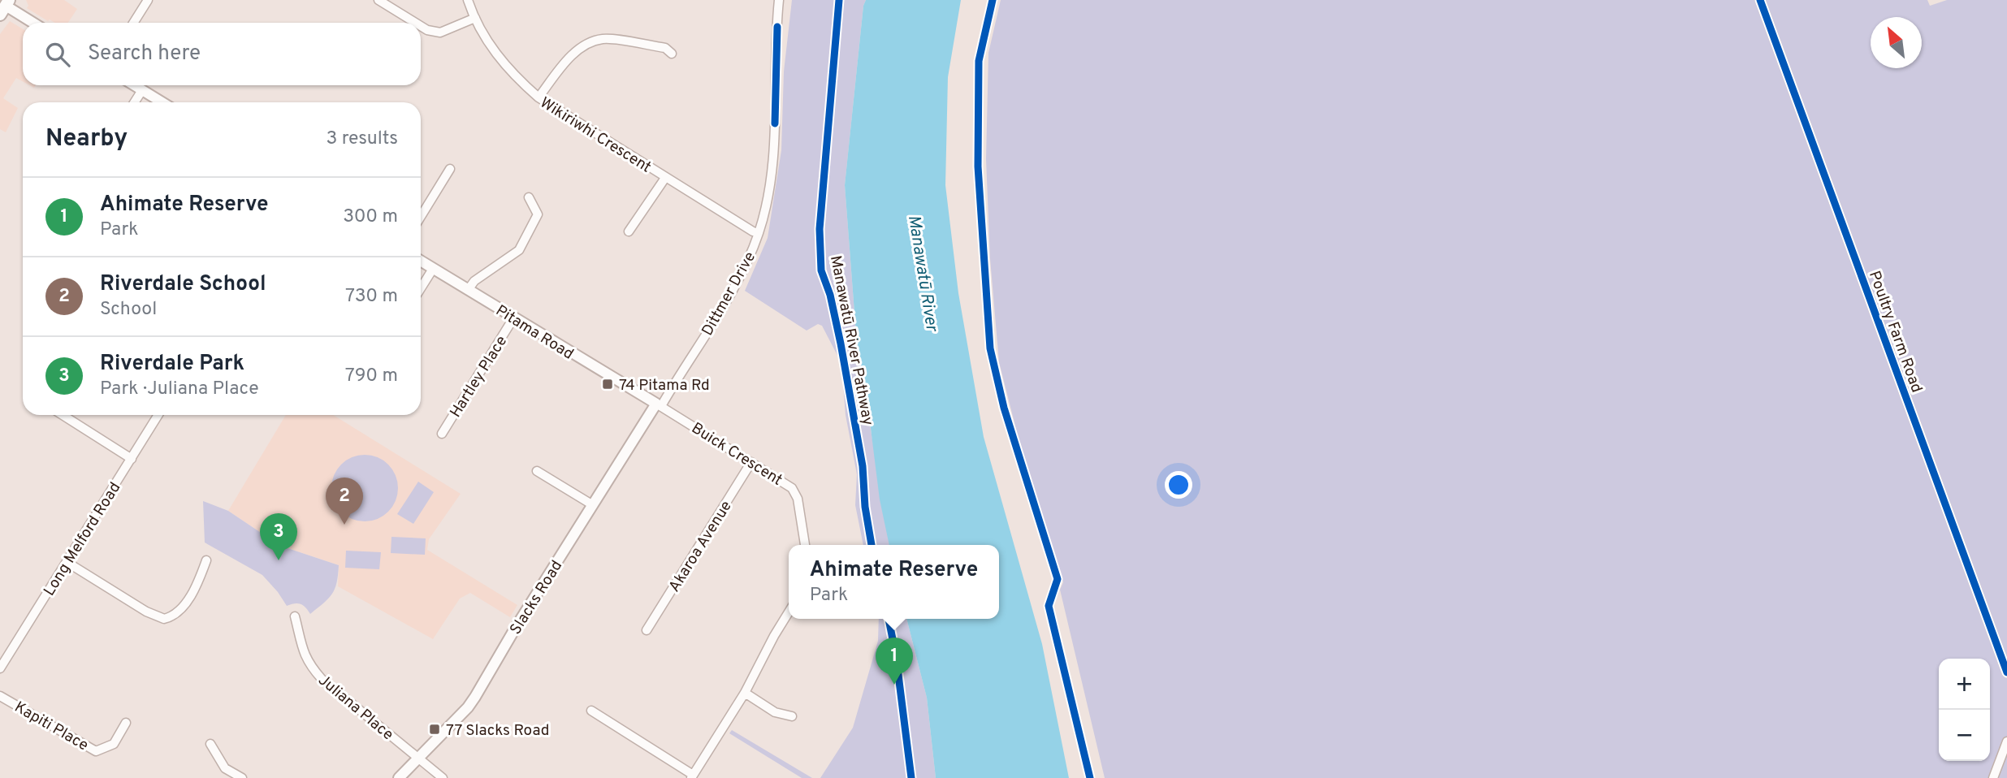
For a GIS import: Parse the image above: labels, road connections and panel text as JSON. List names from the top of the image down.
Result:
{
  "streets": {
    "street": [
      "Wikiriwhi Crescent",
      "Dittmer Drive",
      "Pitama Road",
      "Poultry Farm Road",
      "Hartley Place",
      "Buick Crescent",
      "Long Melford Road",
      "Akaroa Avenue",
      "Slacks Road",
      "Juliana Place",
      "Kapiti Place"
    ],
    "cycle path": ["Manawatū River Pathway"]
  },
  "crossings": [
    ["Wikiriwhi Crescent", "Dittmer Drive"],
    ["Dittmer Drive", "Pitama Road"],
    ["Dittmer Drive", "Buick Crescent"],
    ["Dittmer Drive", "Slacks Road"],
    ["Pitama Road", "Hartley Place"],
    ["Pitama Road", "Buick Crescent"],
    ["Pitama Road", "Slacks Road"],
    ["Buick Crescent", "Akaroa Avenue"],
    ["Buick Crescent", "Slacks Road"],
    ["Slacks Road", "Juliana Place"]
  ],
  "water": ["Manawatū River"],
  "places": {
    "transit": ["74 Pitama Rd", "77 Slacks Road"]
  },
  "north": "top left",
  "page": {
    "search": "Search here",
    "heading": ["Nearby", "3 results"],
    "list": [
      {
        "mark": "1",
        "name": "Ahimate Reserve",
        "note": "Park",
        "value": "300 m"
      },
      {
        "mark": "2",
        "name": "Riverdale School",
        "note": "School",
        "value": "730 m"
      },
      {
        "mark": "3",
        "name": "Riverdale Park",
        "note": "Park · Juliana Place",
        "value": "790 m"
      }
    ],
    "pins": ["2", "3", "1"],
    "popup": ["Ahimate Reserve", "Park"],
    "map_buttons": ["+", "−"]
  }
}
